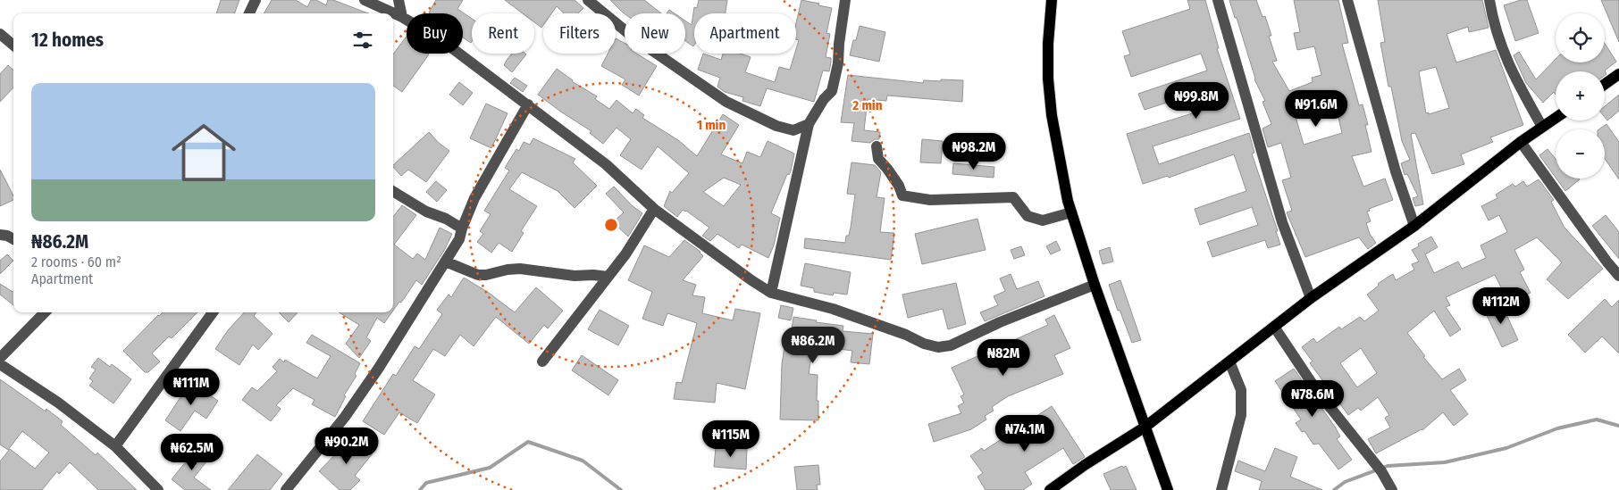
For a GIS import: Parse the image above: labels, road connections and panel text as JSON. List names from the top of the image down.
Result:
{
  "page": {
    "map_buttons": ["+", "−"],
    "chip": [
      "Buy",
      "Rent",
      "Filters",
      "New",
      "Apartment"
    ],
    "heading": "12 homes",
    "list": [
      {
        "name": "₦86.2M",
        "note": "2 rooms · 60 m² · Apartment"
      }
    ],
    "price": [
      "₦99.8M",
      "₦91.6M",
      "₦98.2M",
      "₦112M",
      "₦86.2M",
      "₦82M",
      "₦111M",
      "₦78.6M",
      "₦74.1M",
      "₦115M",
      "₦90.2M",
      "₦62.5M"
    ]
  },
  "rings": ["2 min", "1 min"]
}
